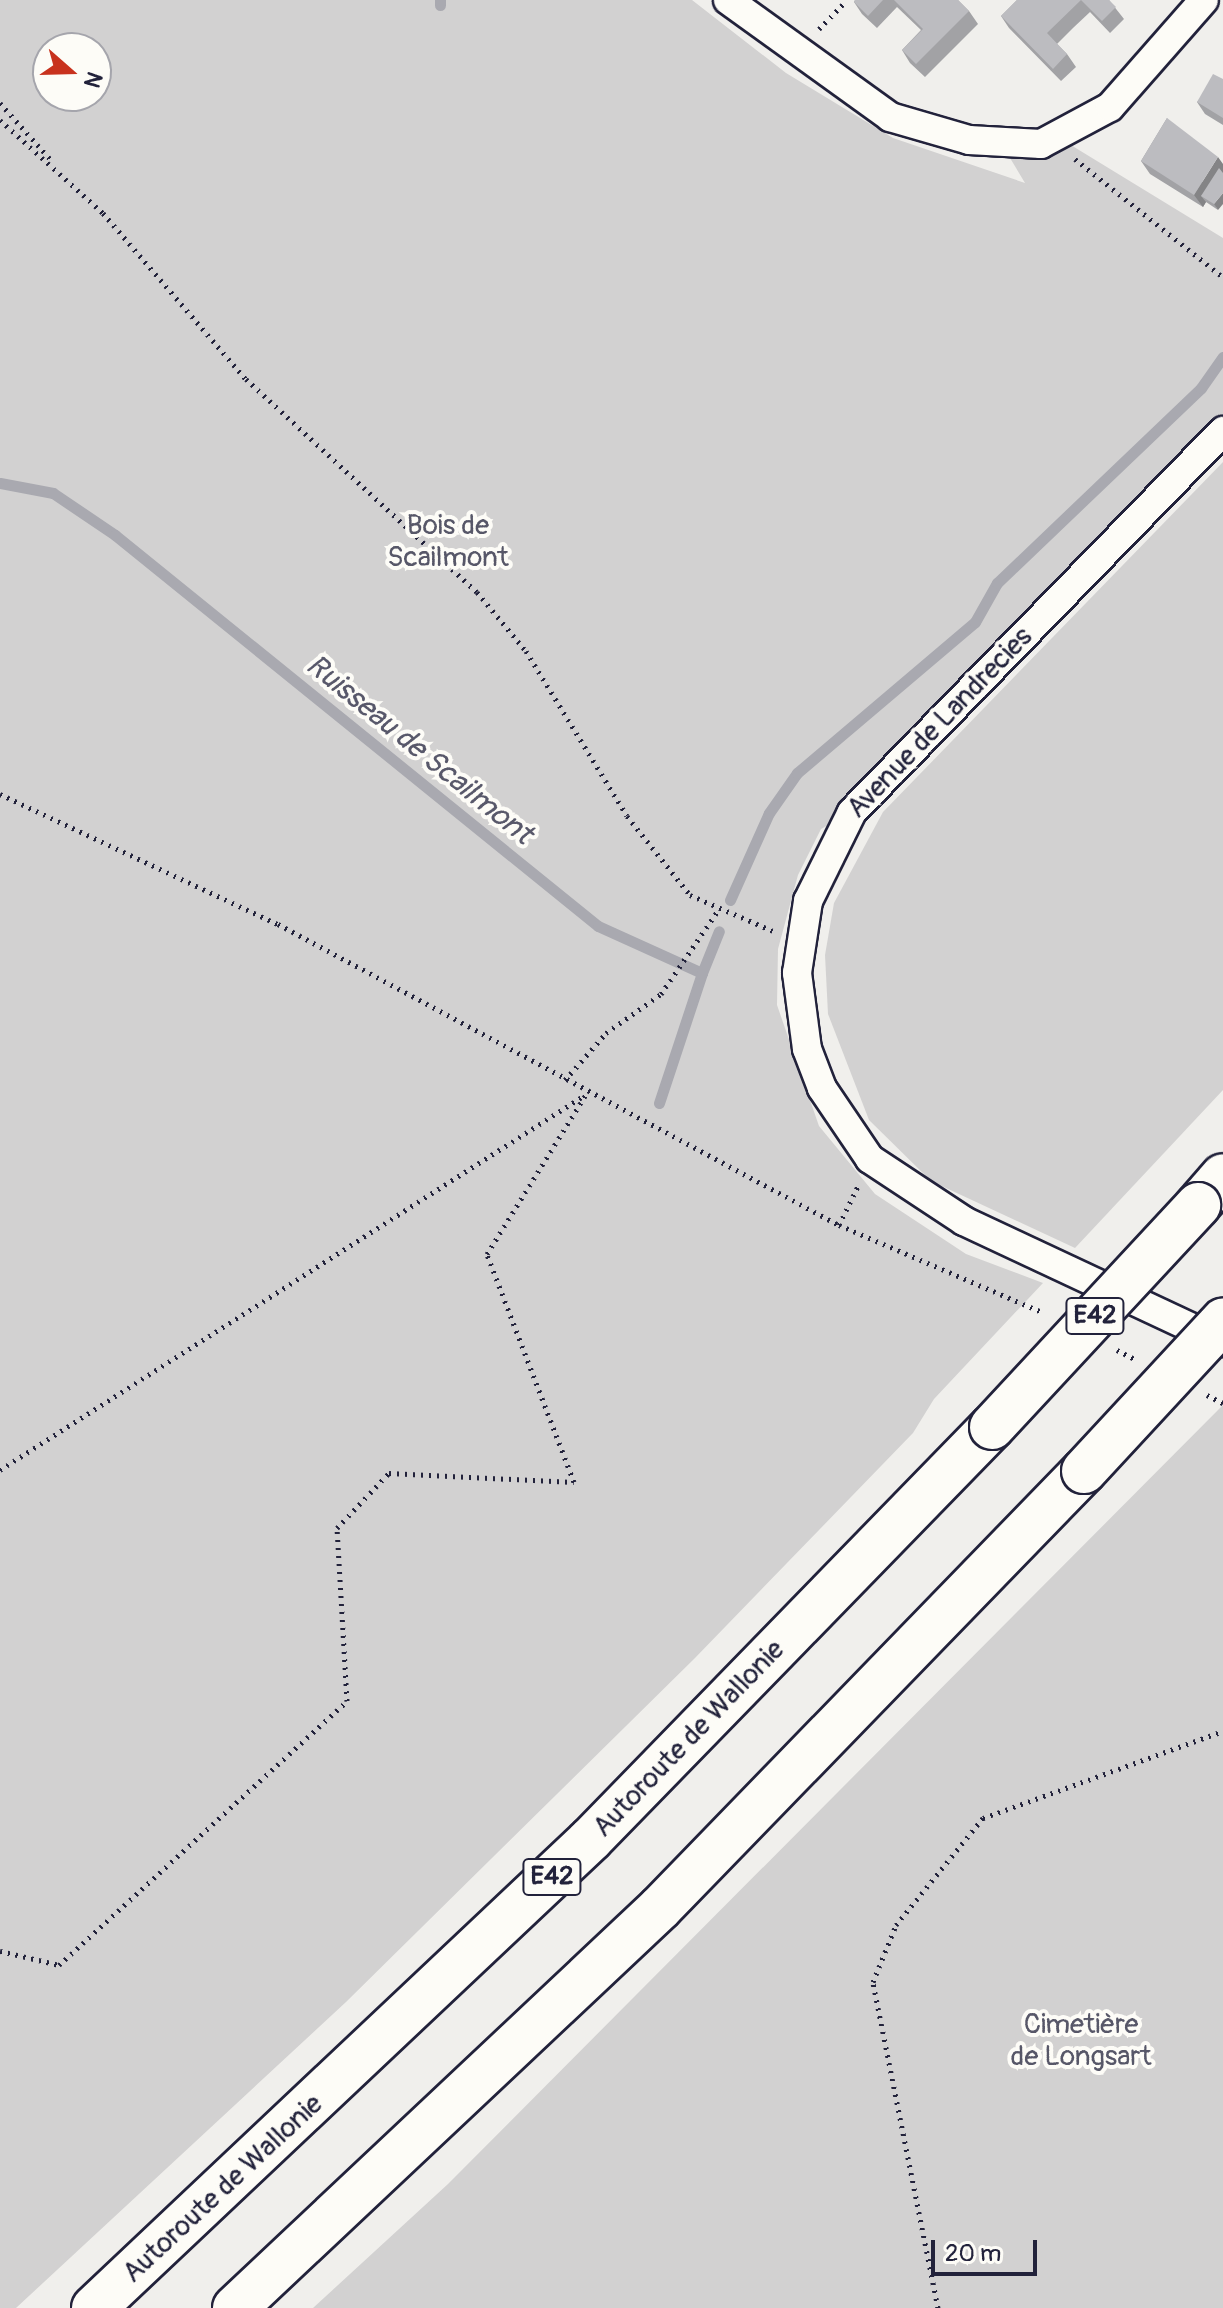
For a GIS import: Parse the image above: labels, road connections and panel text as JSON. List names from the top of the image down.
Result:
{
  "streets": {
    "highway": ["E42", "Autoroute de Wallonie"],
    "street": ["Avenue de Landrecies"]
  },
  "water": ["Ruisseau de Scailmont"],
  "parks": ["Bois de Scailmont", "Cimetière de Longsart"],
  "scale_bar": "20 m",
  "north": "right"
}
